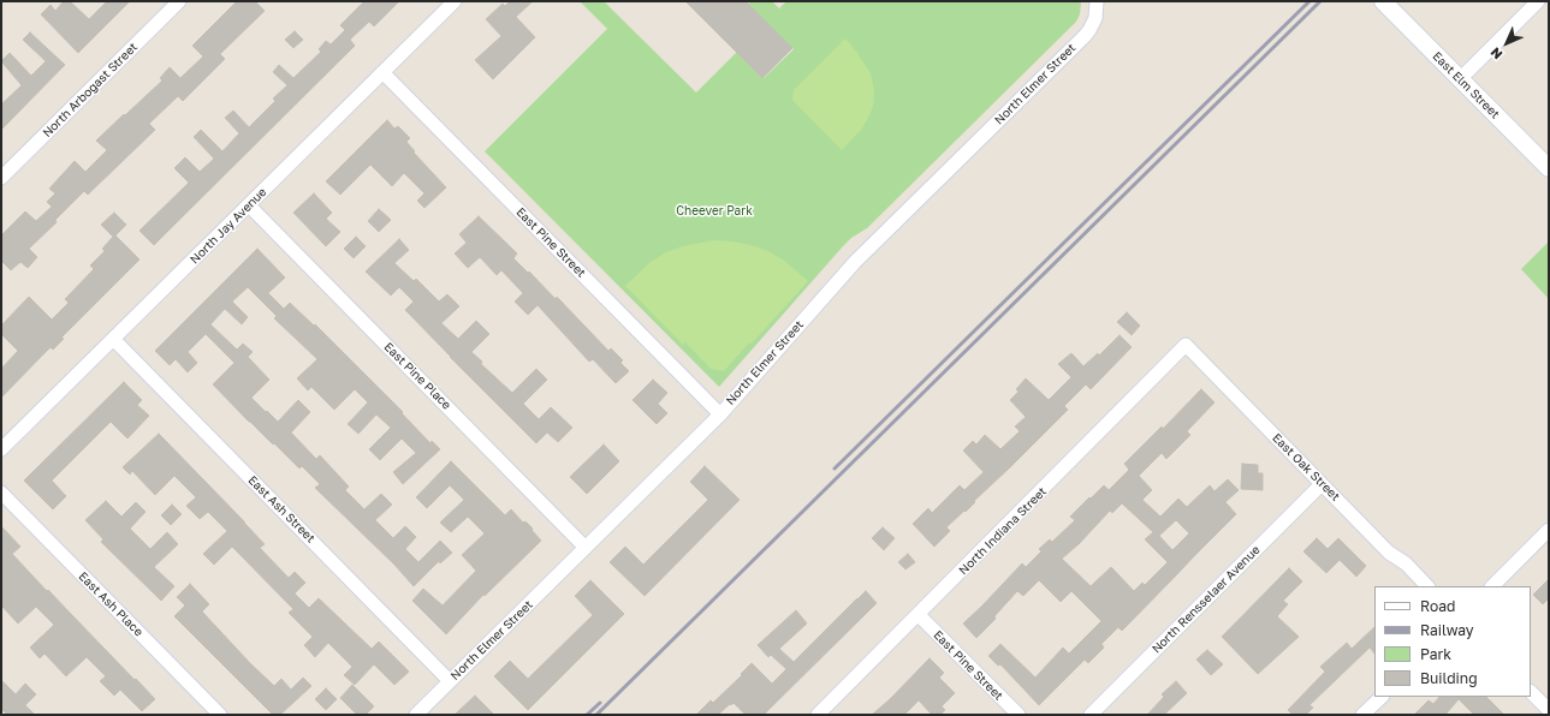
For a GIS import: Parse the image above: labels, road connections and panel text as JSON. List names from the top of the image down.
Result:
{
  "streets": {
    "street": [
      "North Elmer Street",
      "East Elm Street",
      "North Arbogast Street",
      "North Jay Avenue",
      "East Pine Street",
      "East Pine Place",
      "East Oak Street",
      "East Ash Street",
      "North Indiana Street",
      "North Rensselaer Avenue",
      "East Ash Place"
    ]
  },
  "crossings": [
    ["North Elmer Street", "East Pine Street"],
    ["North Elmer Street", "East Pine Place"],
    ["North Elmer Street", "East Ash Street"],
    ["North Jay Avenue", "East Pine Street"],
    ["North Jay Avenue", "East Pine Place"],
    ["North Jay Avenue", "East Ash Street"],
    ["East Pine Street", "North Indiana Street"],
    ["East Oak Street", "North Indiana Street"],
    ["East Oak Street", "North Rensselaer Avenue"]
  ],
  "parks": ["Cheever Park"],
  "legend": [
    "Road",
    "Railway",
    "Park",
    "Building"
  ],
  "north": "bottom left"
}
